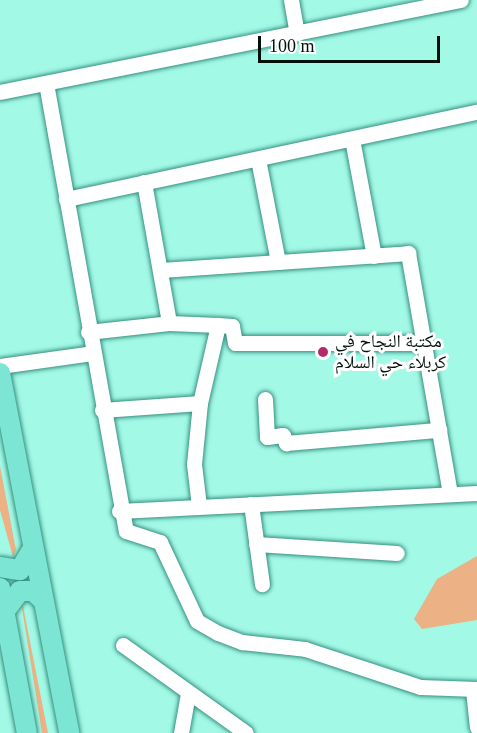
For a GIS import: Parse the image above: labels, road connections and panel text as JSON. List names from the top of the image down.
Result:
{
  "places": ["مكتبة النجاح في كربلاء حي السلام"],
  "scale_bar": "100 m"
}
